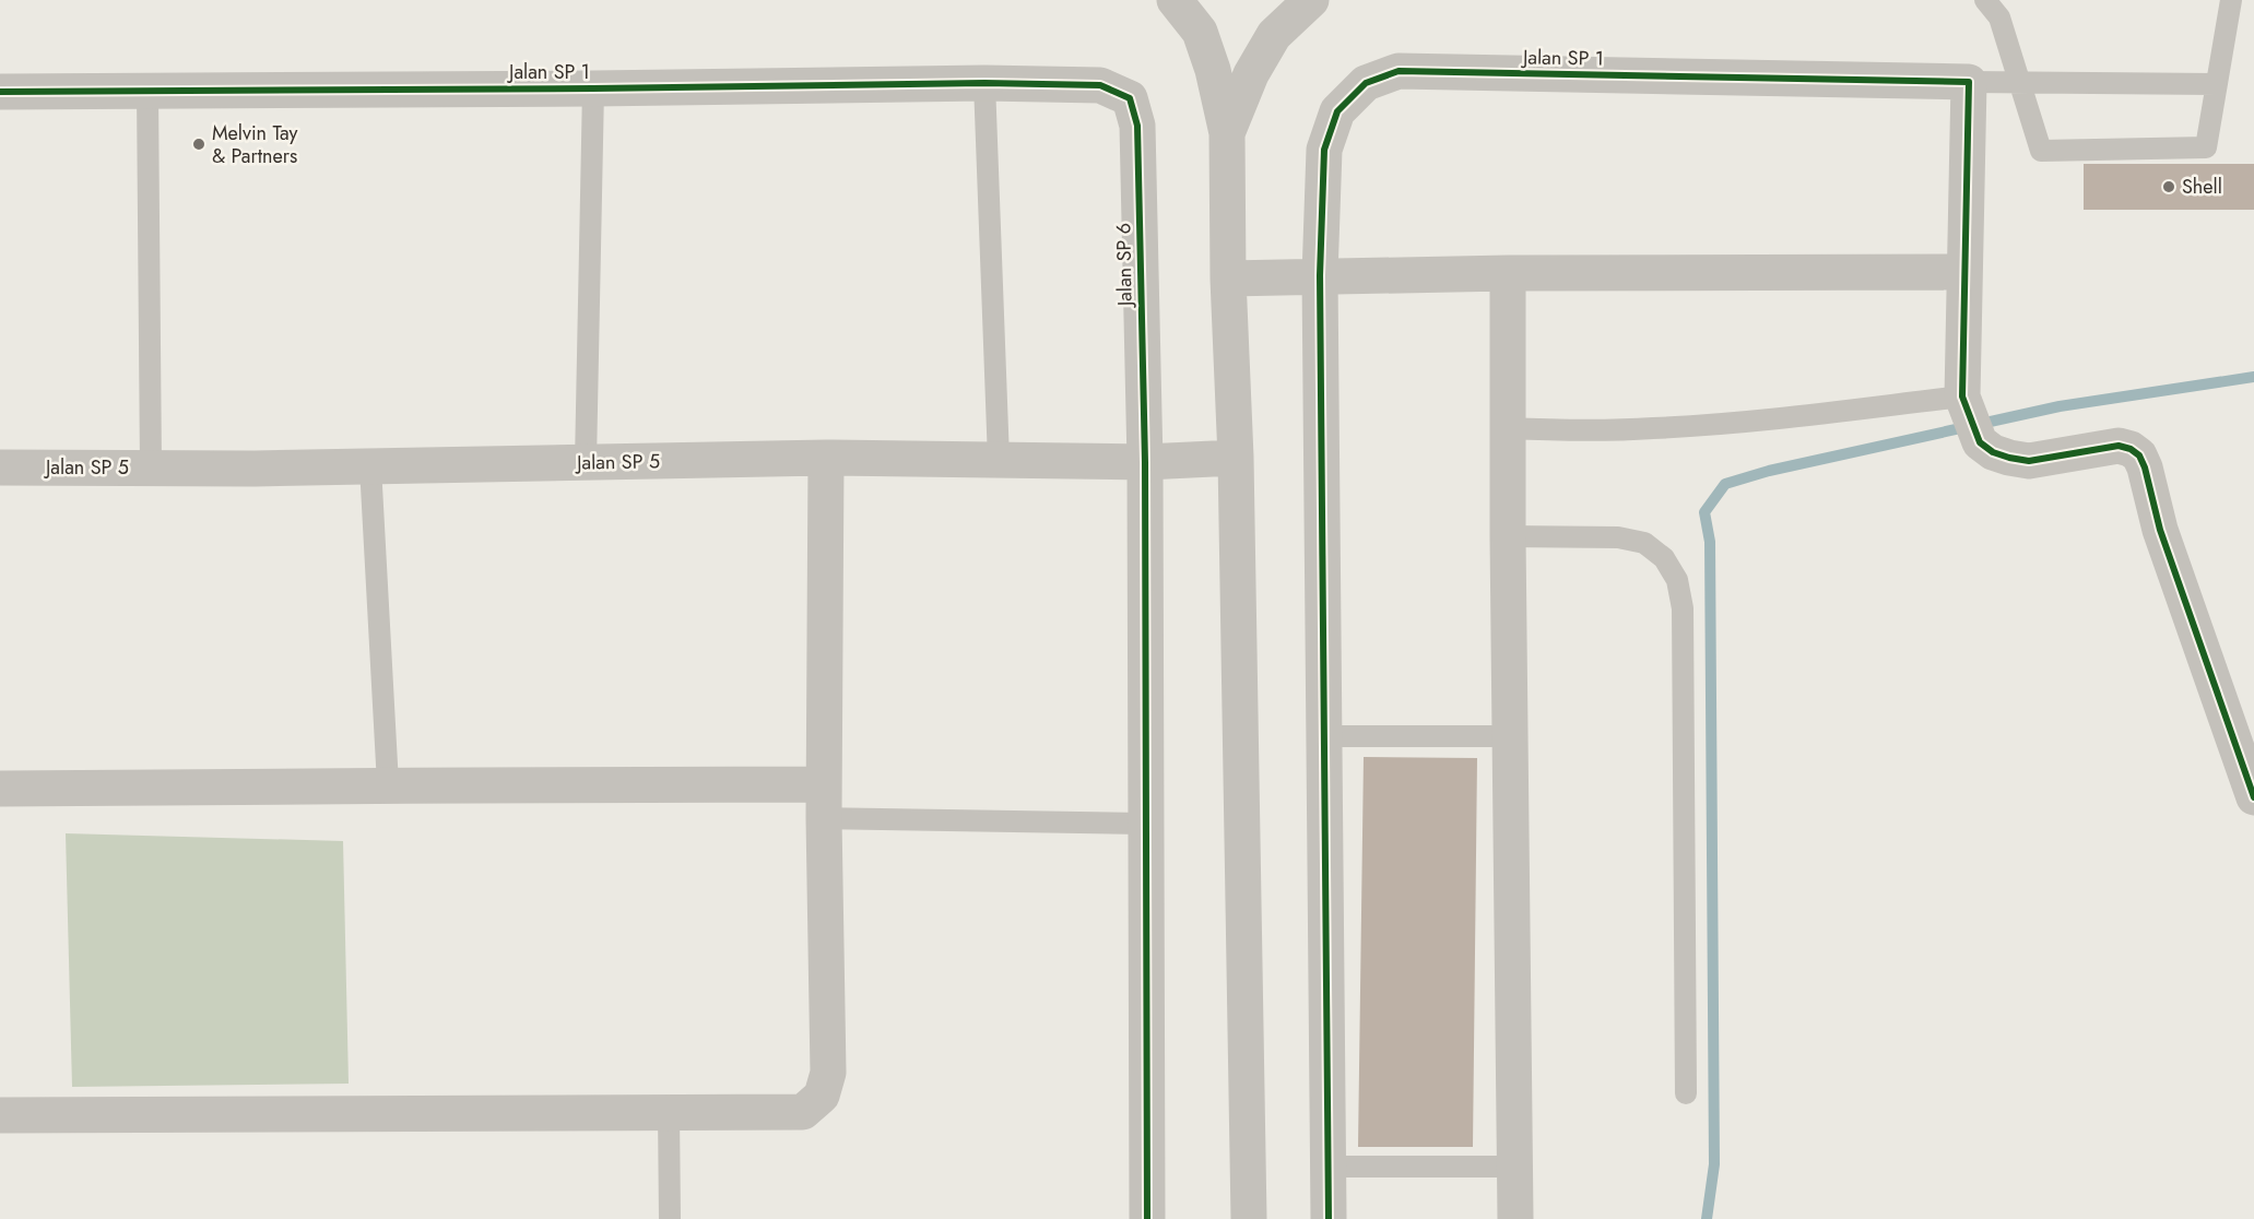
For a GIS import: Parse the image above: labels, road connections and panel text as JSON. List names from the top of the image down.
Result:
{
  "streets": {
    "street": ["Jalan SP 1", "Jalan SP 6", "Jalan SP 5"]
  },
  "crossings": [
    ["Jalan SP 1", "Jalan SP 6"],
    ["Jalan SP 6", "Jalan SP 5"]
  ],
  "places": ["Melvin Tay & Partners", "Shell"]
}
